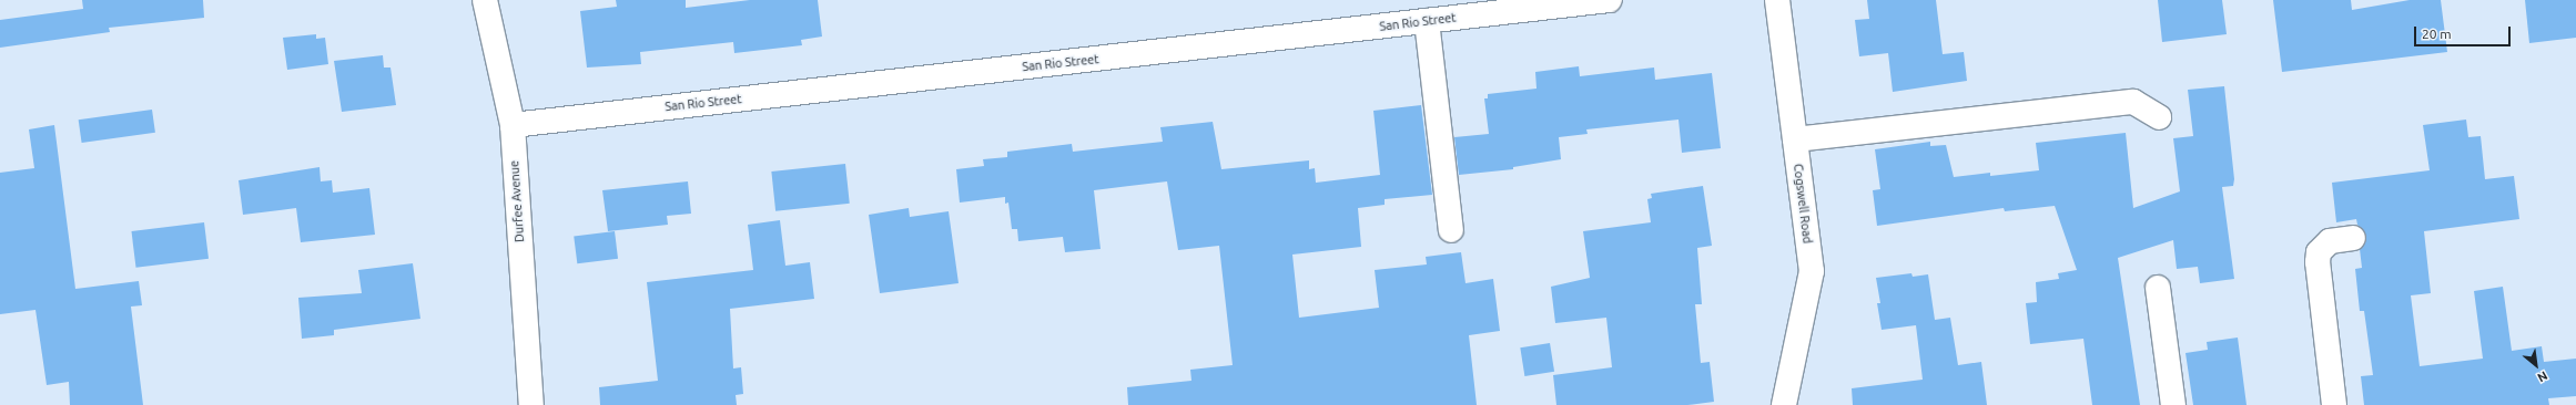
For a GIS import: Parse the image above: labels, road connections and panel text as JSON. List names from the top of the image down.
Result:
{
  "streets": {
    "street": ["San Rio Street", "Durfee Avenue", "Cogswell Road"]
  },
  "crossings": [
    ["San Rio Street", "Durfee Avenue"]
  ],
  "scale_bar": "20 m",
  "north": "bottom right"
}
